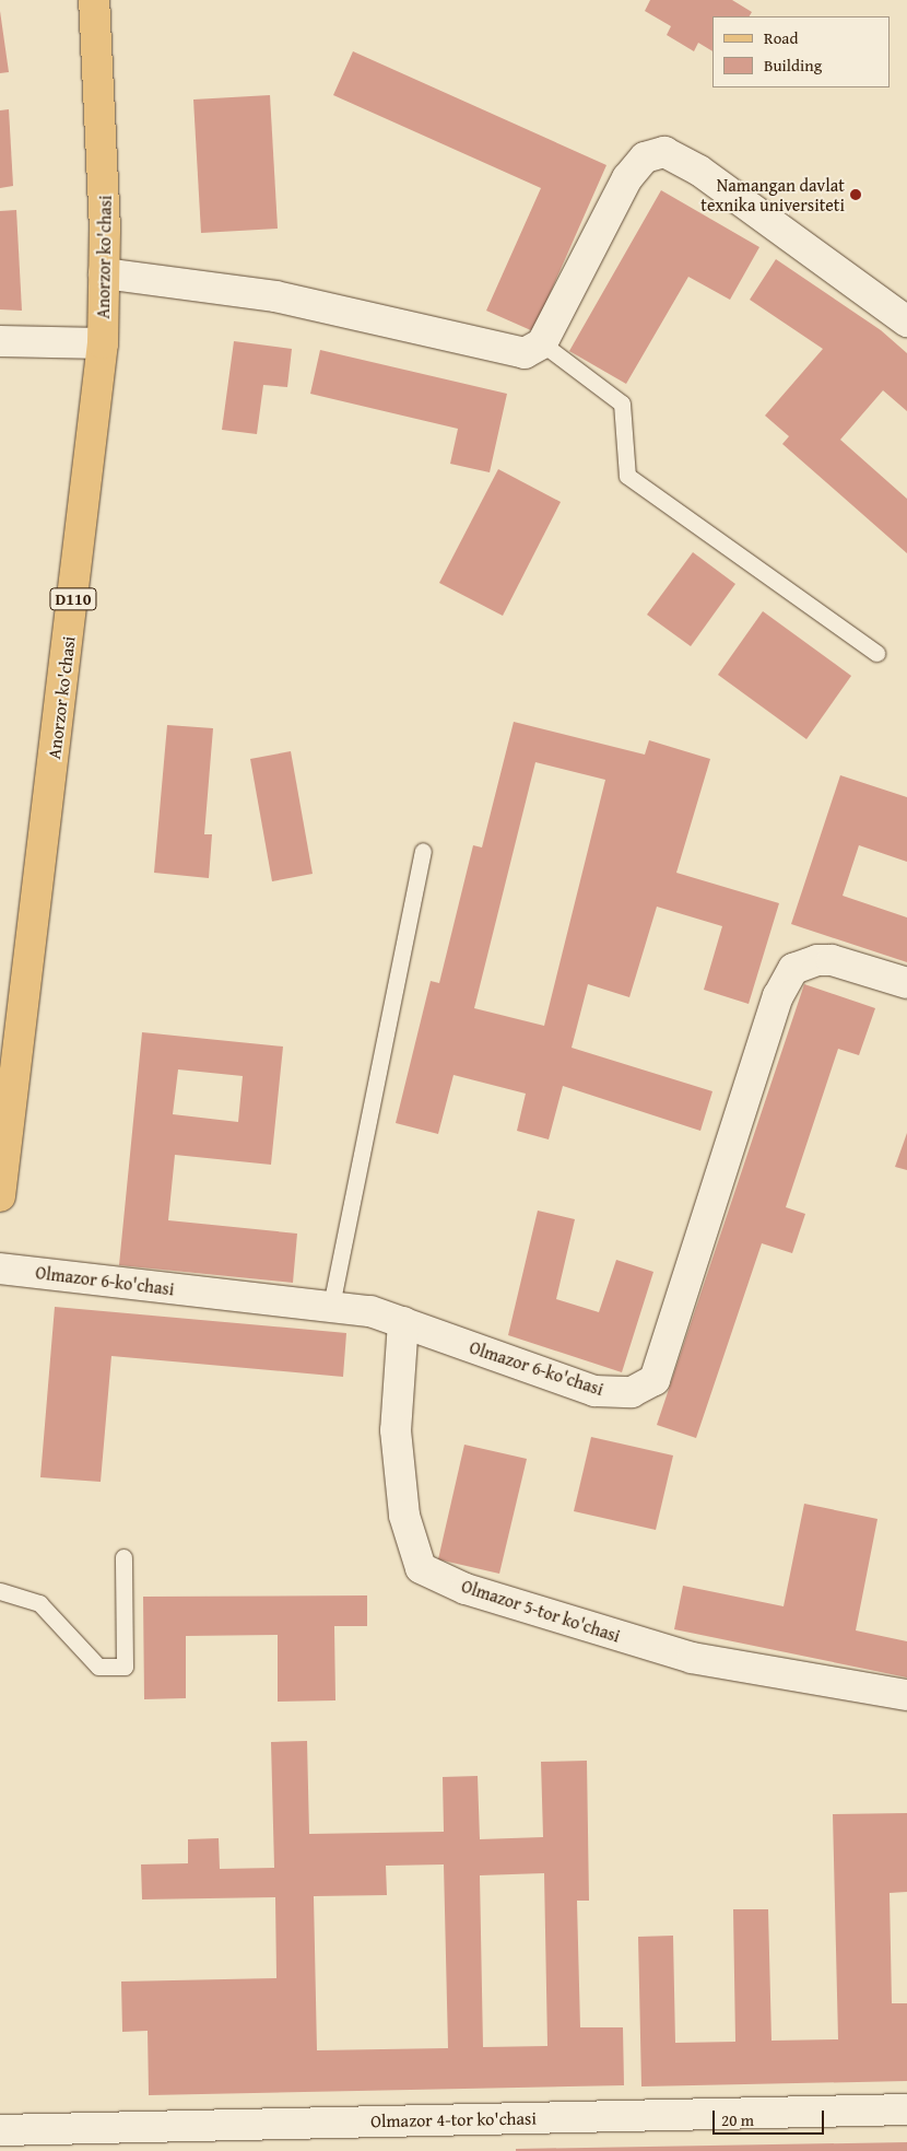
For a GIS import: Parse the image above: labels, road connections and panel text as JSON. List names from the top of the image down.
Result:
{
  "streets": {
    "main road": ["Anorzor ko'chasi", "D110"],
    "street": ["Olmazor 6-ko'chasi", "Olmazor 5-tor ko'chasi", "Olmazor 4-tor ko'chasi"]
  },
  "crossings": [
    ["Olmazor 6-ko'chasi", "Olmazor 5-tor ko'chasi"]
  ],
  "places": ["Namangan davlat texnika universiteti"],
  "legend": ["Road", "Building"],
  "scale_bar": "20 m"
}
